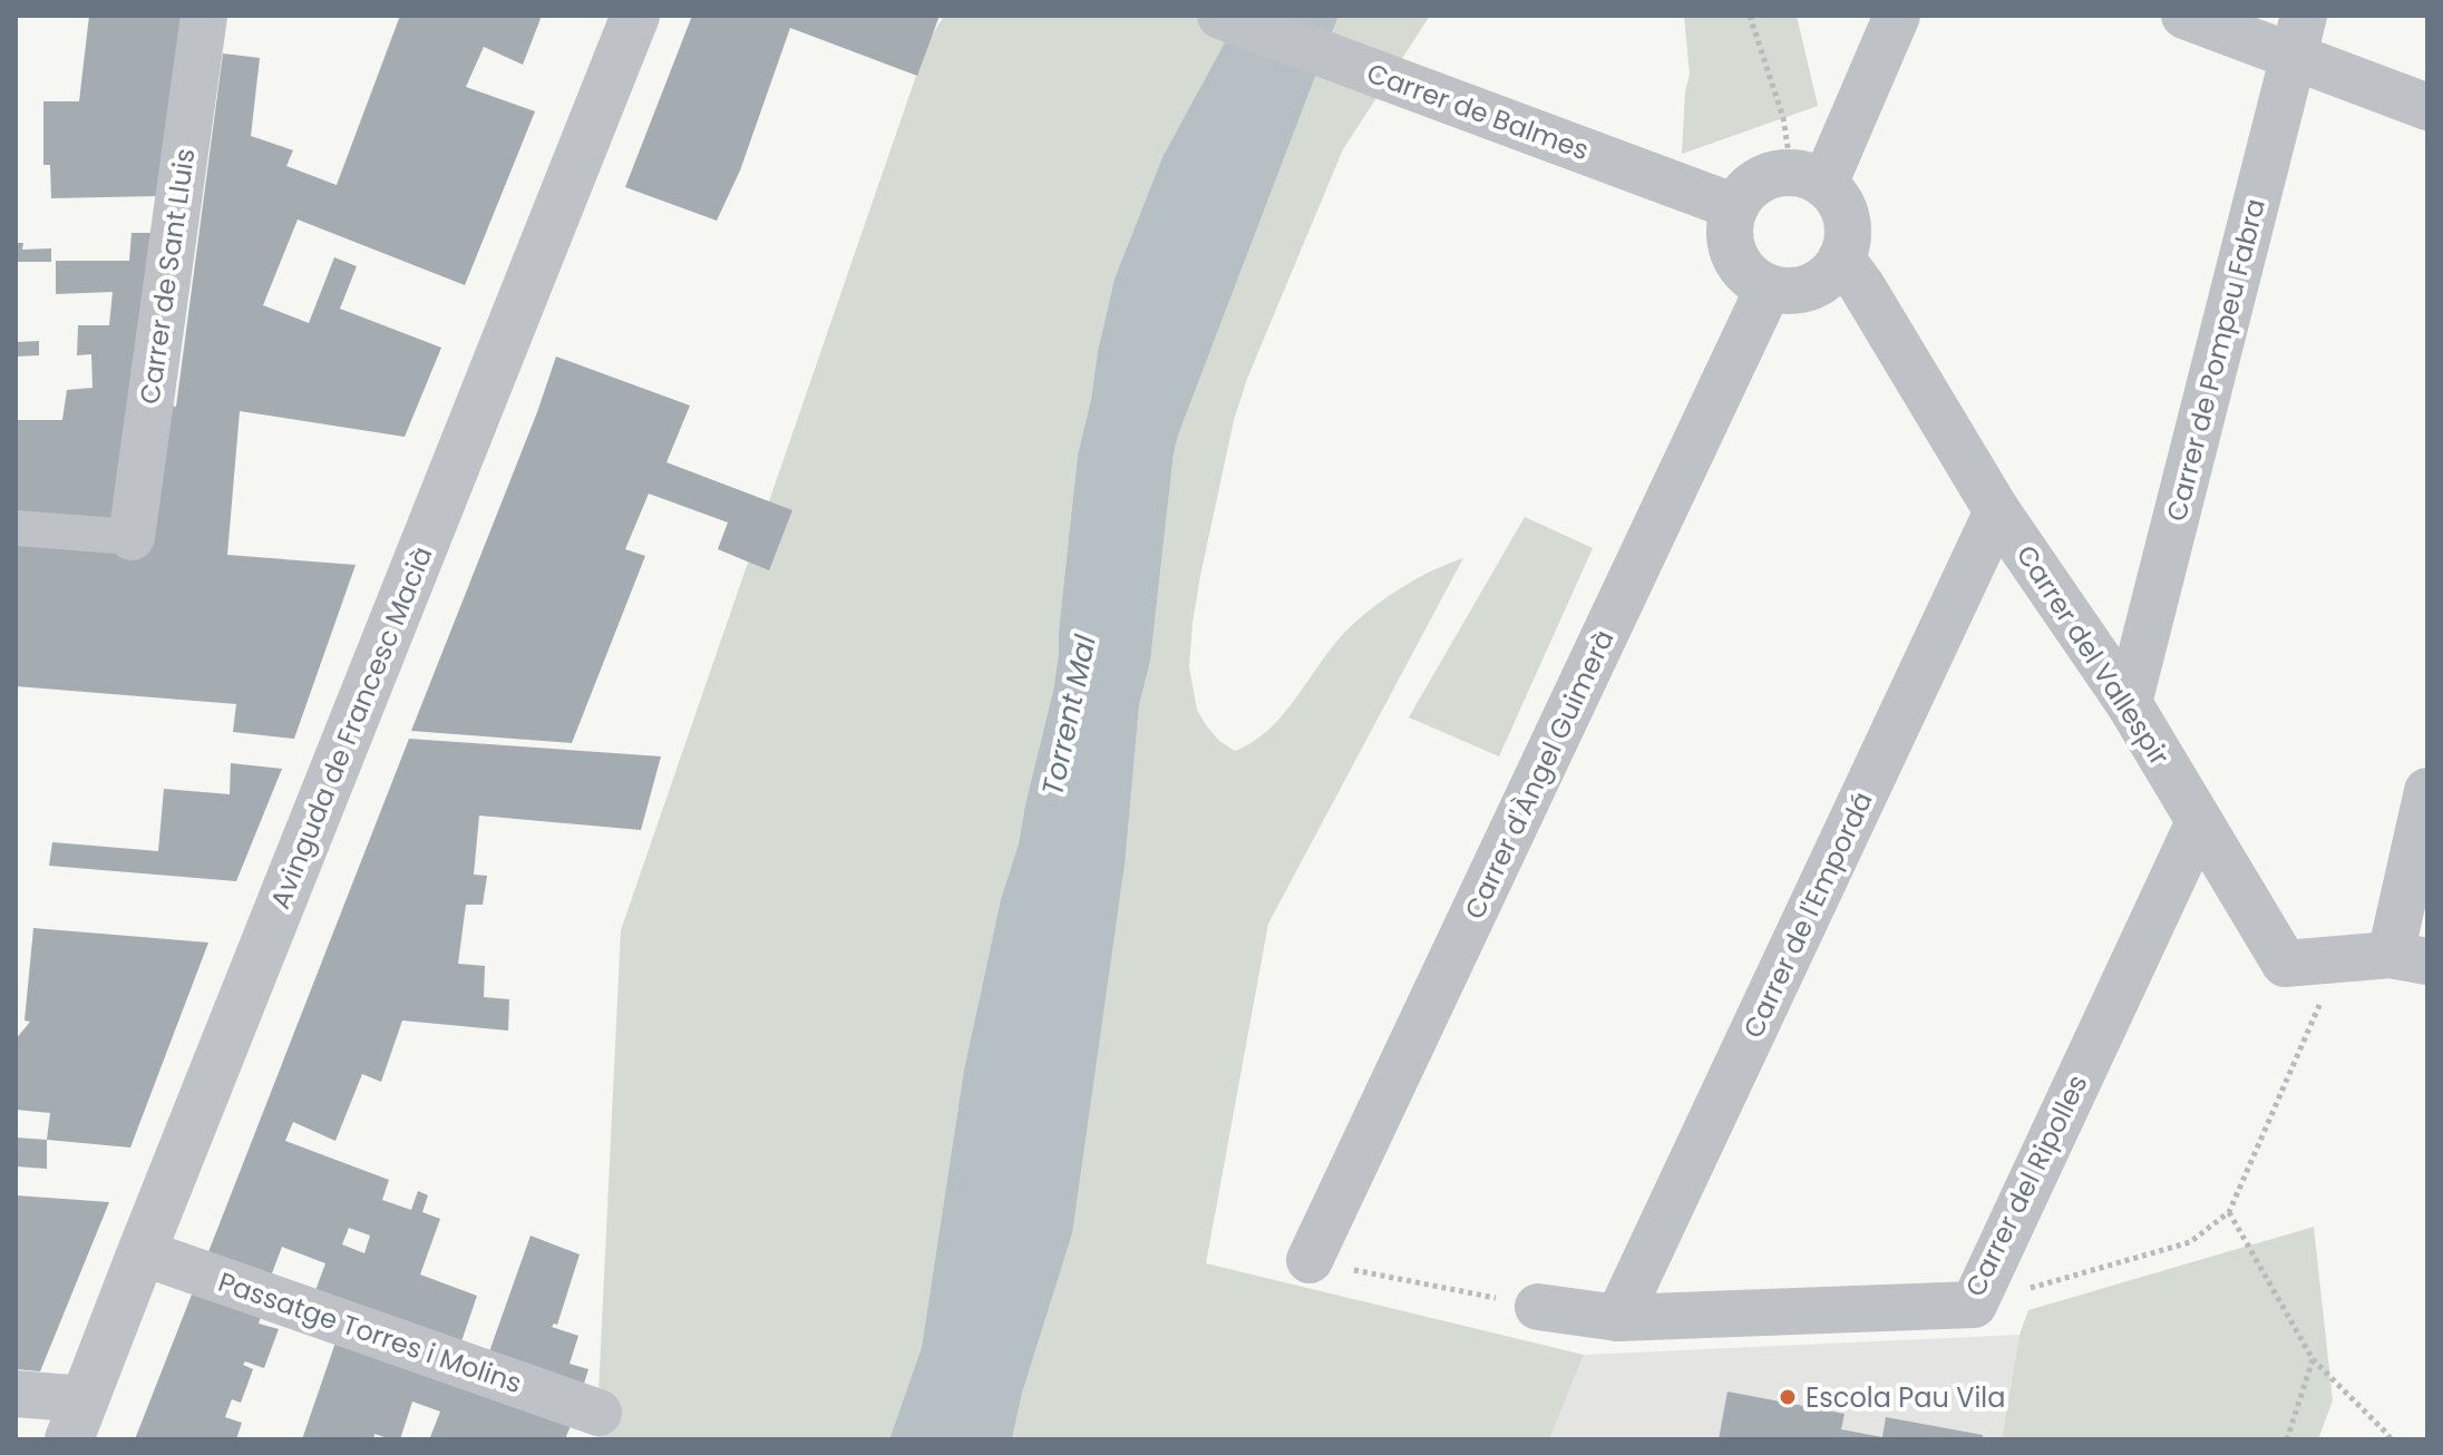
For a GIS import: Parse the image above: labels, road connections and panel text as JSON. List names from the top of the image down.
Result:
{
  "streets": {
    "street": [
      "Carrer de Balmes",
      "Carrer de Sant Lluis",
      "Carrer de Pompeu Fabra",
      "Carrer del Vallespir",
      "Avinguda de Francesc Macià",
      "Carrer d'Àngel Guimerà",
      "Carrer de l'Empordá",
      "Carrer del Ripolles",
      "Passatge Torres i Molins"
    ]
  },
  "crossings": [
    ["Carrer de Balmes", "Carrer del Vallespir"],
    ["Carrer de Balmes", "Carrer d'Àngel Guimerà"],
    ["Carrer de Pompeu Fabra", "Carrer del Vallespir"],
    ["Carrer del Vallespir", "Carrer d'Àngel Guimerà"],
    ["Carrer del Vallespir", "Carrer de l'Empordá"],
    ["Carrer del Vallespir", "Carrer del Ripolles"],
    ["Avinguda de Francesc Macià", "Passatge Torres i Molins"],
    ["Carrer de l'Empordá", "Carrer del Ripolles"]
  ],
  "water": ["Torrent Mal"],
  "places": ["Escola Pau Vila"]
}
